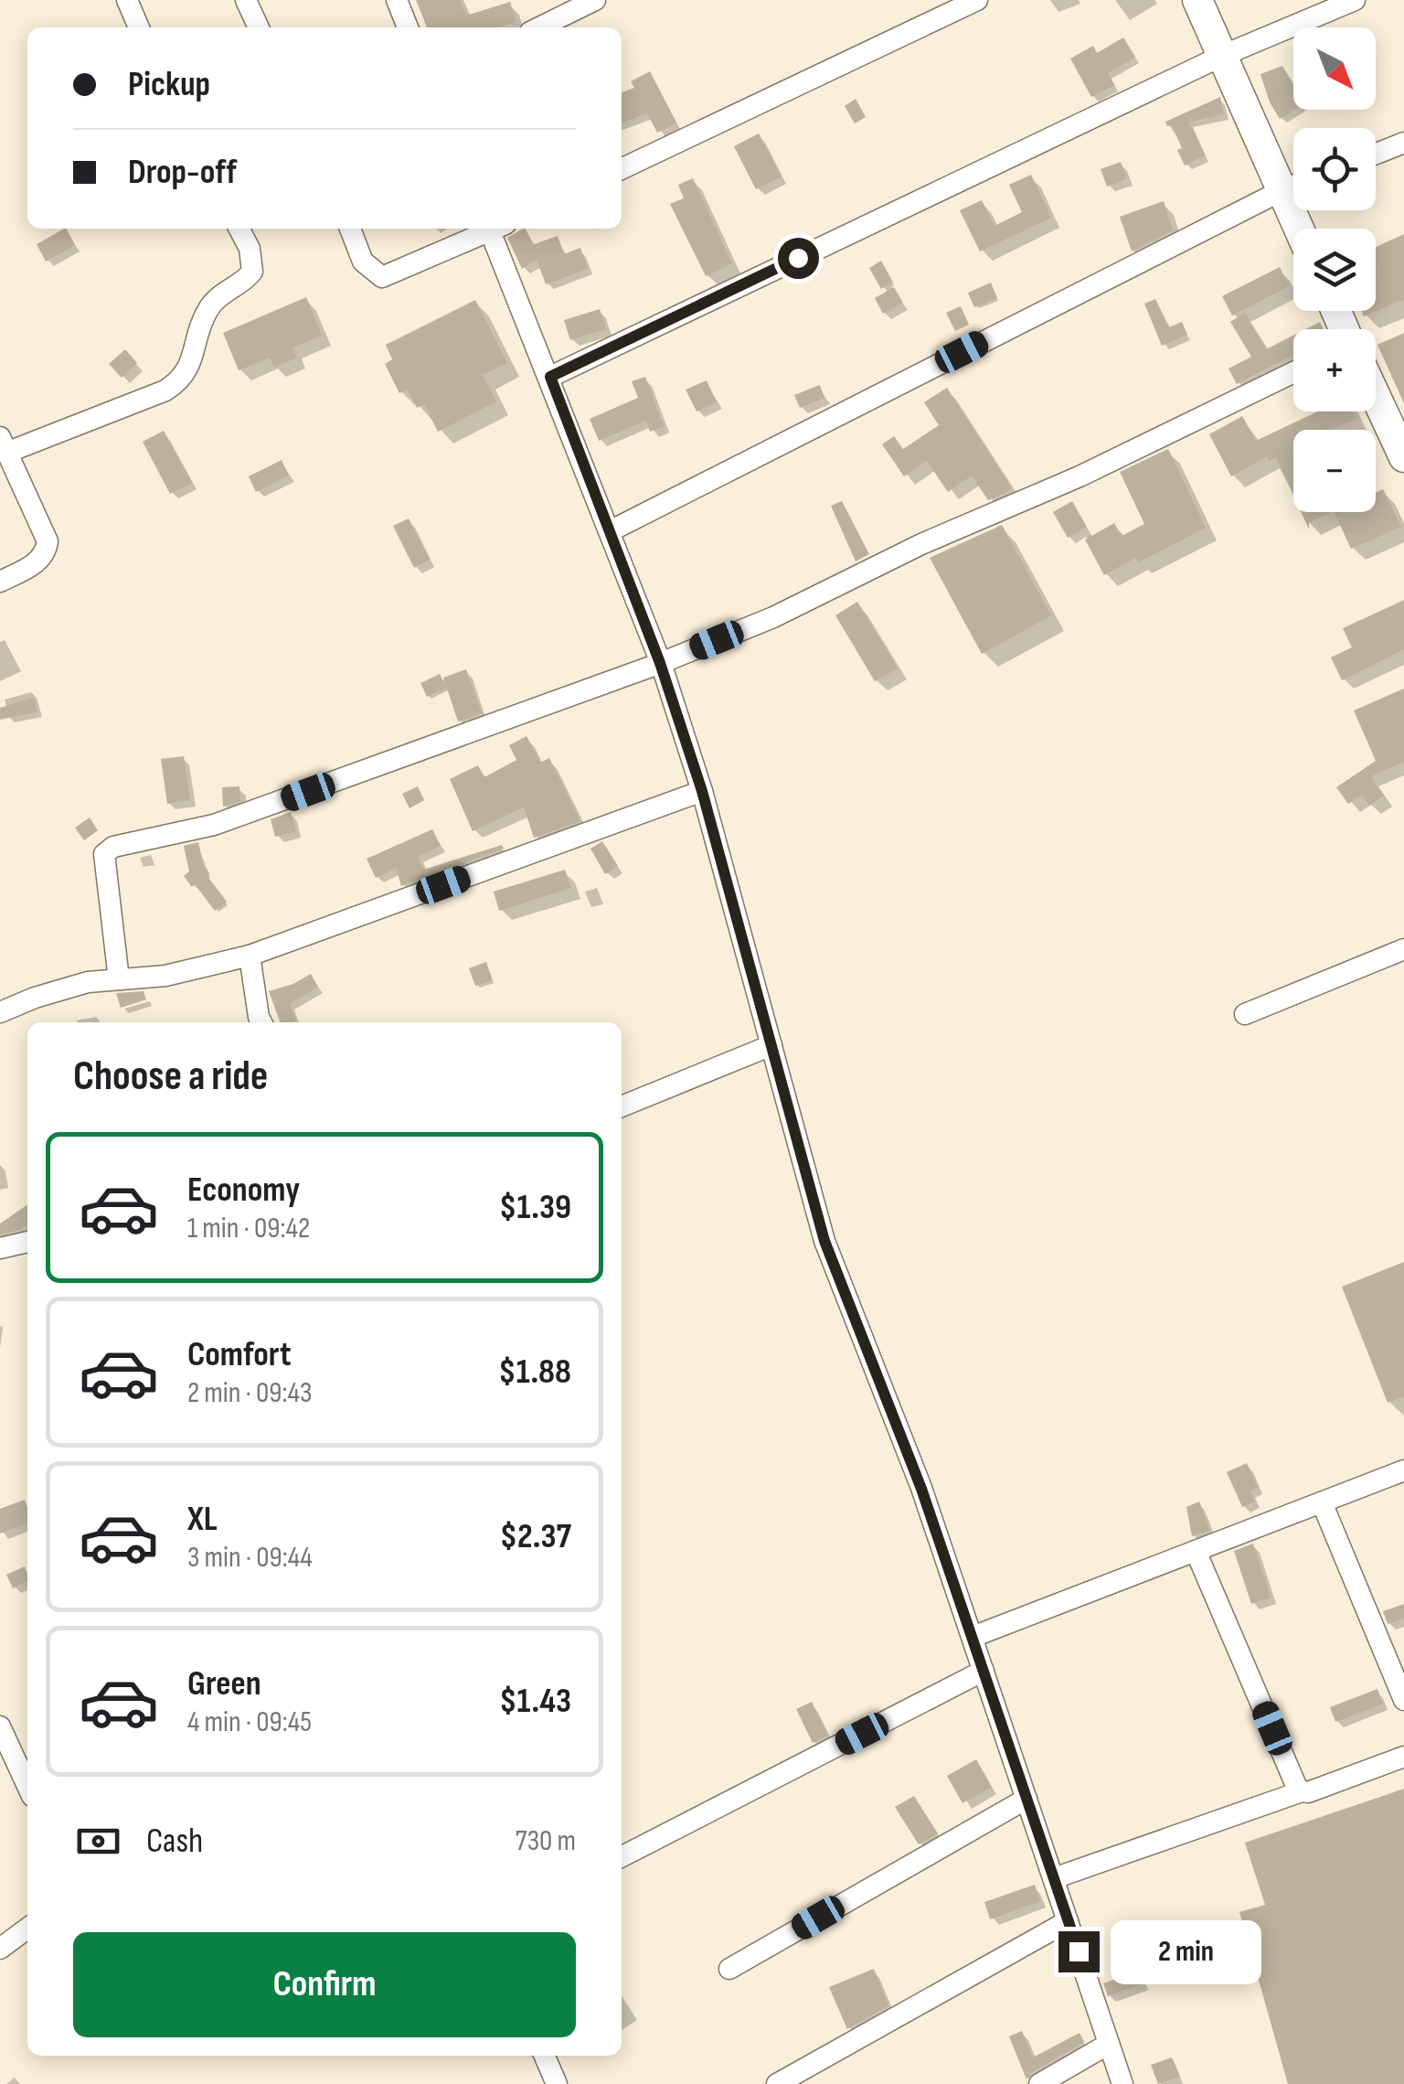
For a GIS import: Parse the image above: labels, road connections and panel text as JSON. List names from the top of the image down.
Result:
{
  "north": "bottom right",
  "page": {
    "map_buttons": ["+", "−"],
    "banner": ["Pickup", "Drop-off"],
    "heading": "Choose a ride",
    "list": [
      {
        "name": "Economy",
        "note": "1 min · 09:42",
        "value": "$1.39"
      },
      {
        "name": "Comfort",
        "note": "2 min · 09:43",
        "value": "$1.88"
      },
      {
        "name": "XL",
        "note": "3 min · 09:44",
        "value": "$2.37"
      },
      {
        "name": "Green",
        "note": "4 min · 09:45",
        "value": "$1.43"
      }
    ],
    "pay": ["Cash", "730 m"],
    "buttons": "Confirm",
    "bubble": "2 min"
  }
}
